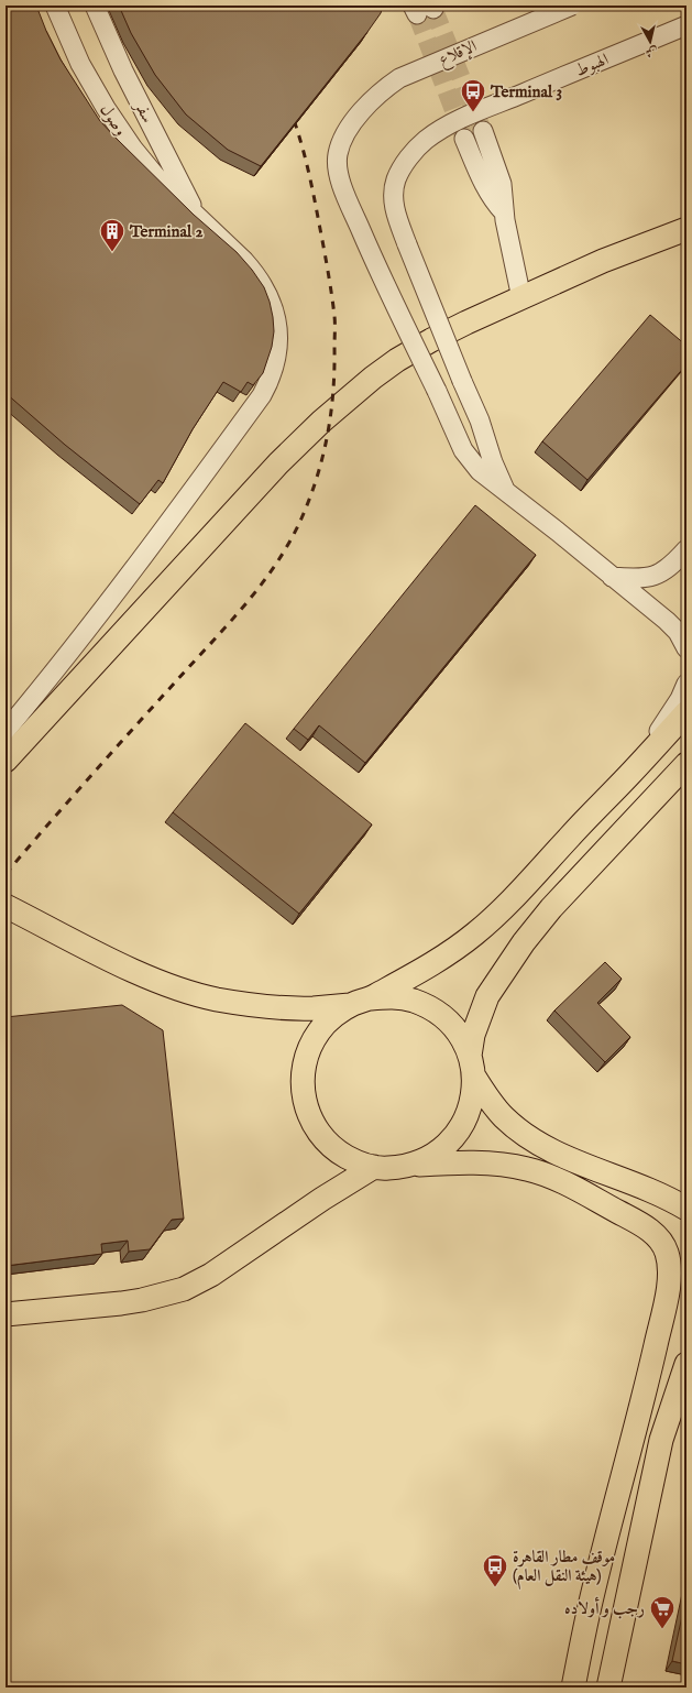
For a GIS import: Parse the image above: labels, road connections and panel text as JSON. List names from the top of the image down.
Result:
{
  "streets": {
    "street": [
      "الإقلاع",
      "الهبوط",
      "سفر",
      "وصول"
    ]
  },
  "crossings": [
    ["الإقلاع", "الهبوط"],
    ["سفر", "وصول"]
  ],
  "places": {
    "bus stop": ["Terminal 3", "موقف مطار القاهرة (هيئة النقل العام)"],
    "building": ["Terminal 2"],
    "supermarket": ["رجب و أولاده"]
  },
  "north": "bottom"
}
